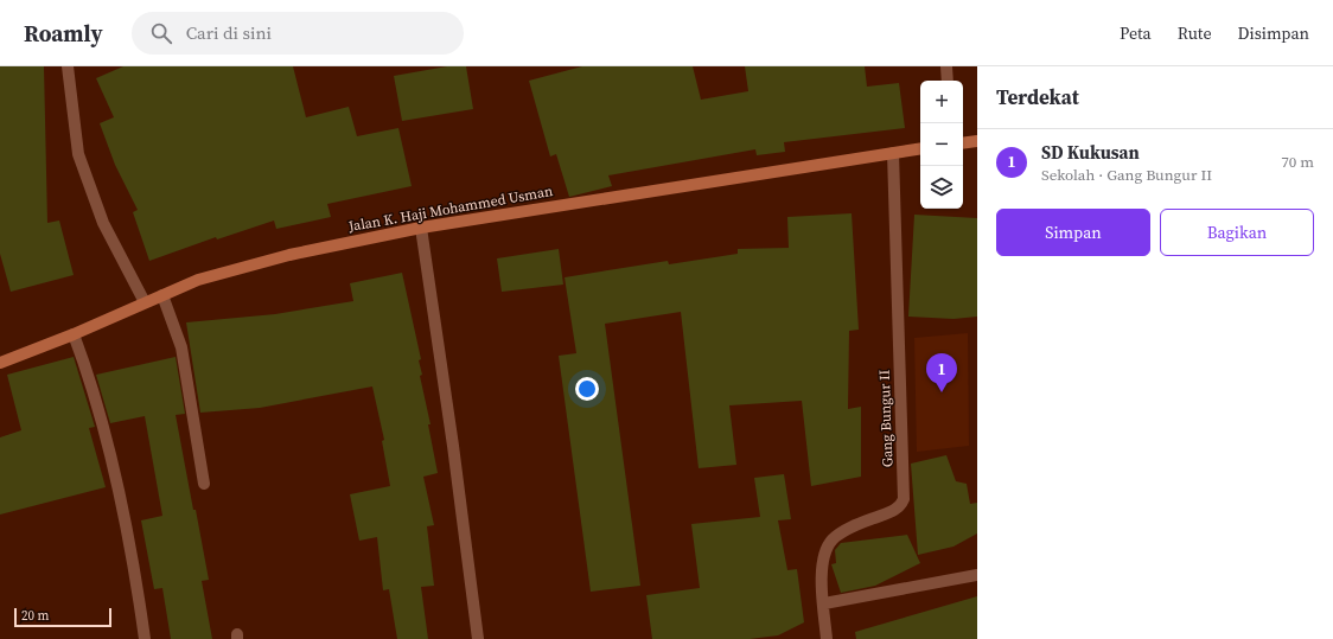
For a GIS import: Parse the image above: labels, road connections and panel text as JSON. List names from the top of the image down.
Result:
{
  "streets": {
    "street": ["Jalan K. Haji Mohammed Usman", "Gang Bungur II"]
  },
  "crossings": [
    ["Jalan K. Haji Mohammed Usman", "Gang Bungur II"]
  ],
  "scale_bar": "20 m",
  "page": {
    "header": "Roamly",
    "search": "Cari di sini",
    "nav": ["Peta", "Rute", "Disimpan"],
    "heading": "Terdekat",
    "map_buttons": ["+", "−"],
    "list": [
      {
        "mark": "1",
        "name": "SD Kukusan",
        "note": "Sekolah · Gang Bungur II",
        "value": "70 m"
      }
    ],
    "buttons": ["Simpan", "Bagikan"],
    "pins": "1",
    "scale": "20 m"
  }
}
